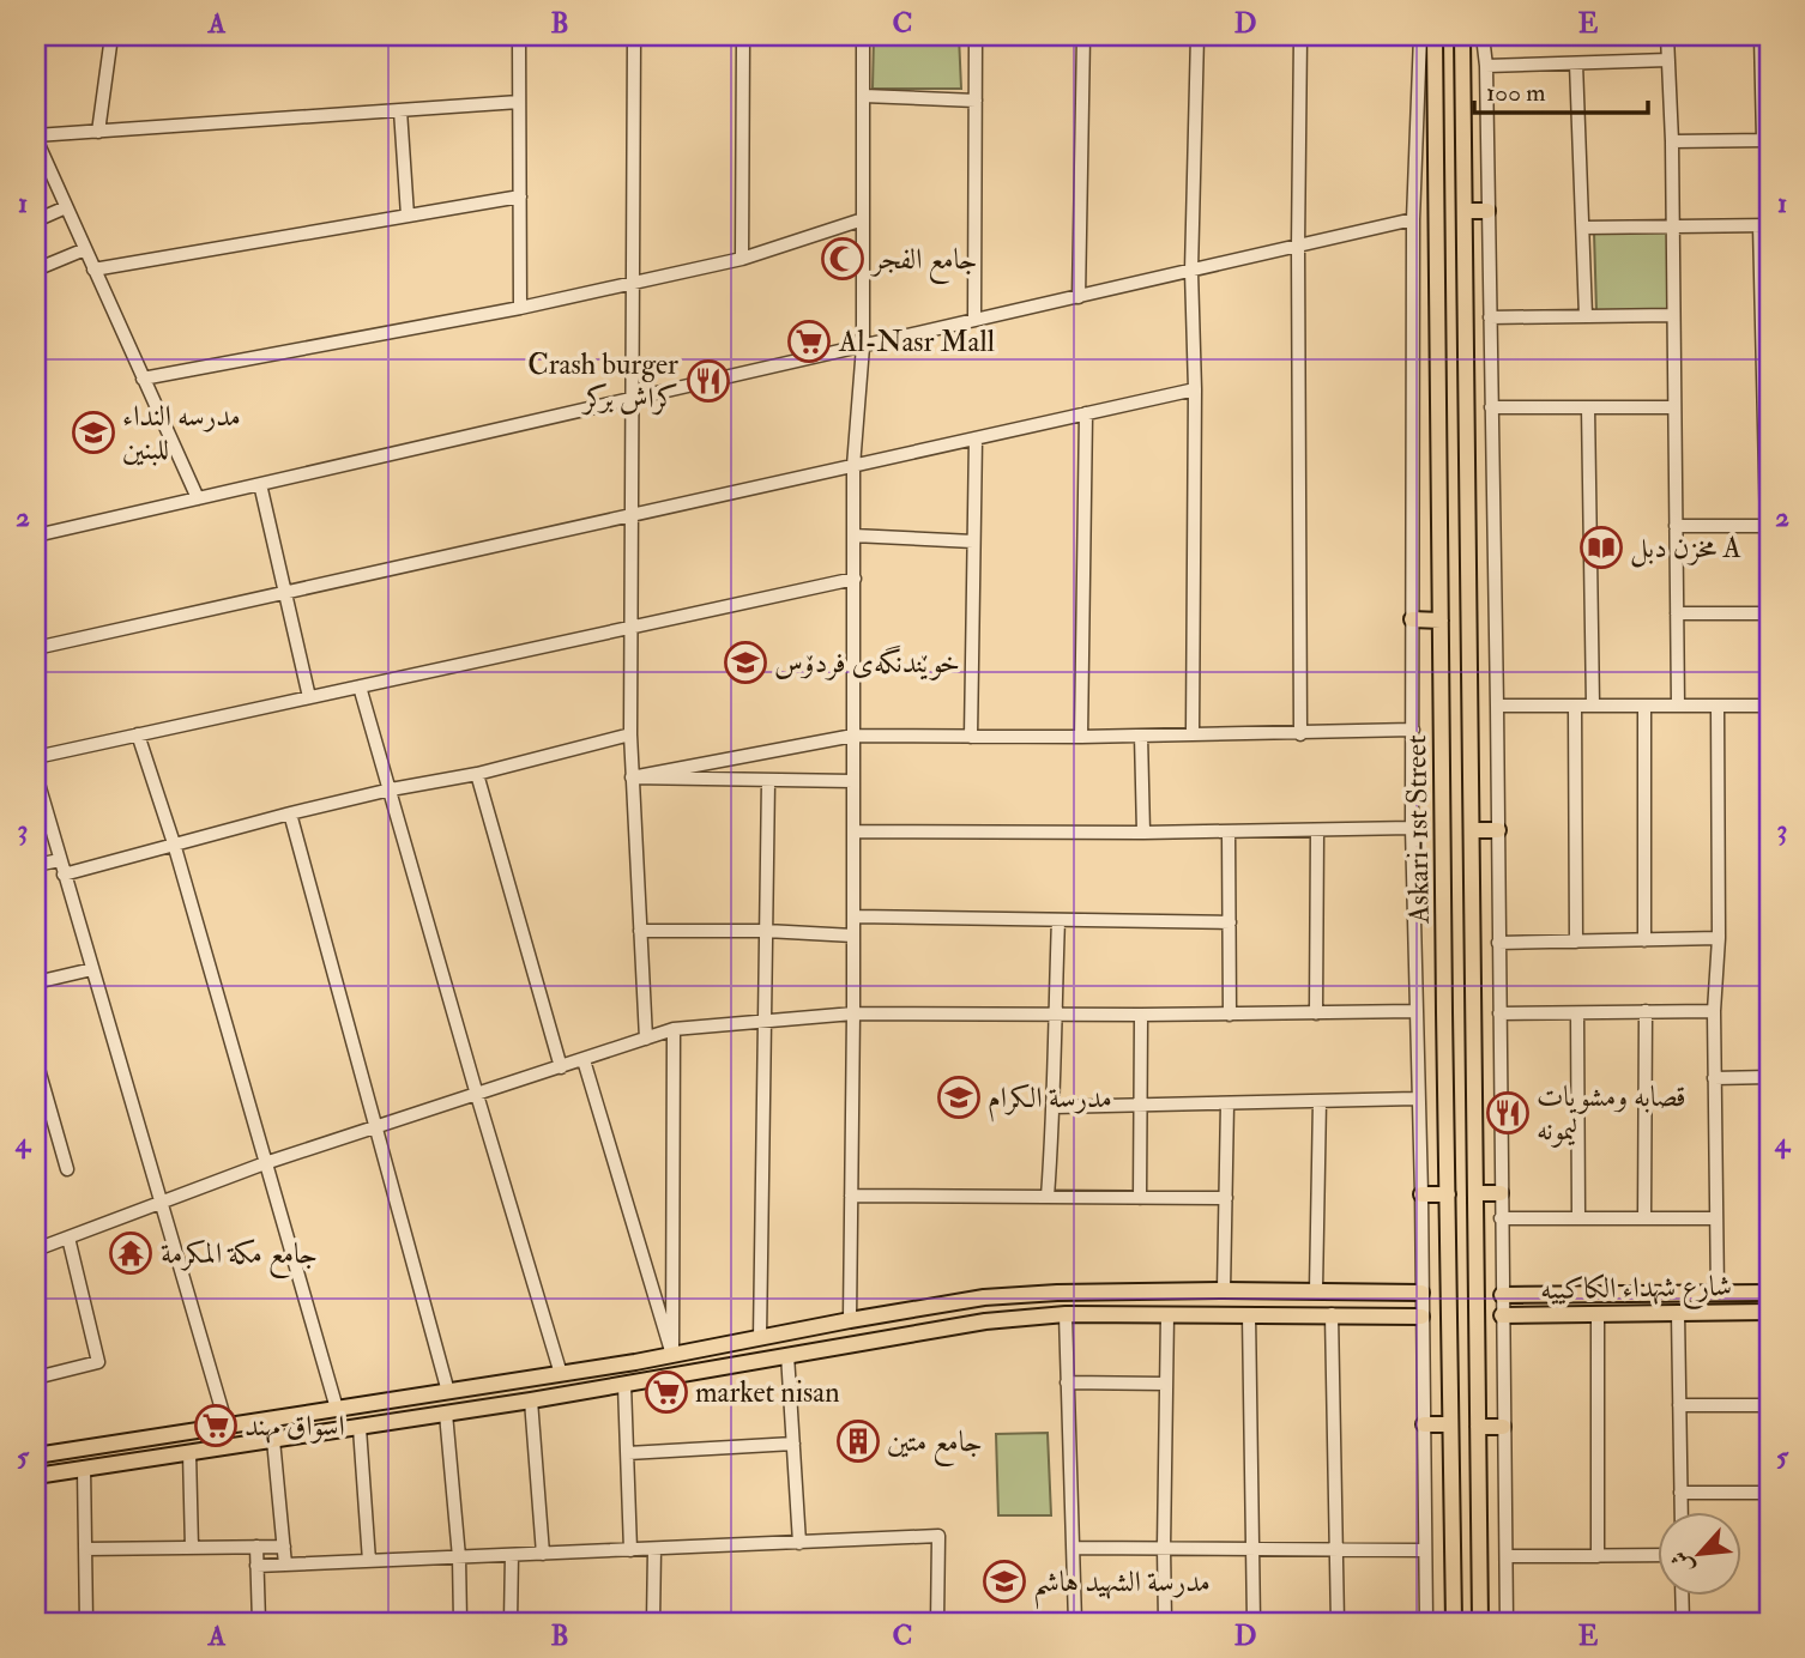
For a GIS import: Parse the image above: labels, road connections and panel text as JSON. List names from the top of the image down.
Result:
{
  "streets": {
    "main road": ["Askari-1st Street", "شارع شهداء الكاكييه"]
  },
  "places": {
    "mosque": ["جامع الفجر"],
    "supermarket": ["Al-Nasr Mall", "market nisan", "اسواق مهند"],
    "restaurant": ["Crash burger كراش بركر", "قصابه ومشويات ليمونه"],
    "school or university": [
      "مدرسه النداء للبنين",
      "خوێندنگەی فردۆس",
      "مدرسة الكرام",
      "مدرسة الشهيد هاشم"
    ],
    "library": ["مخزن دبل A"],
    "temple": ["جامع مكة المكرمة"],
    "building": ["جامع متين"]
  },
  "scale_bar": "100 m",
  "north": "bottom left",
  "grid": {
    "columns": [
      "A",
      "B",
      "C",
      "D",
      "E"
    ],
    "rows": [
      "1",
      "2",
      "3",
      "4",
      "5"
    ]
  }
}
